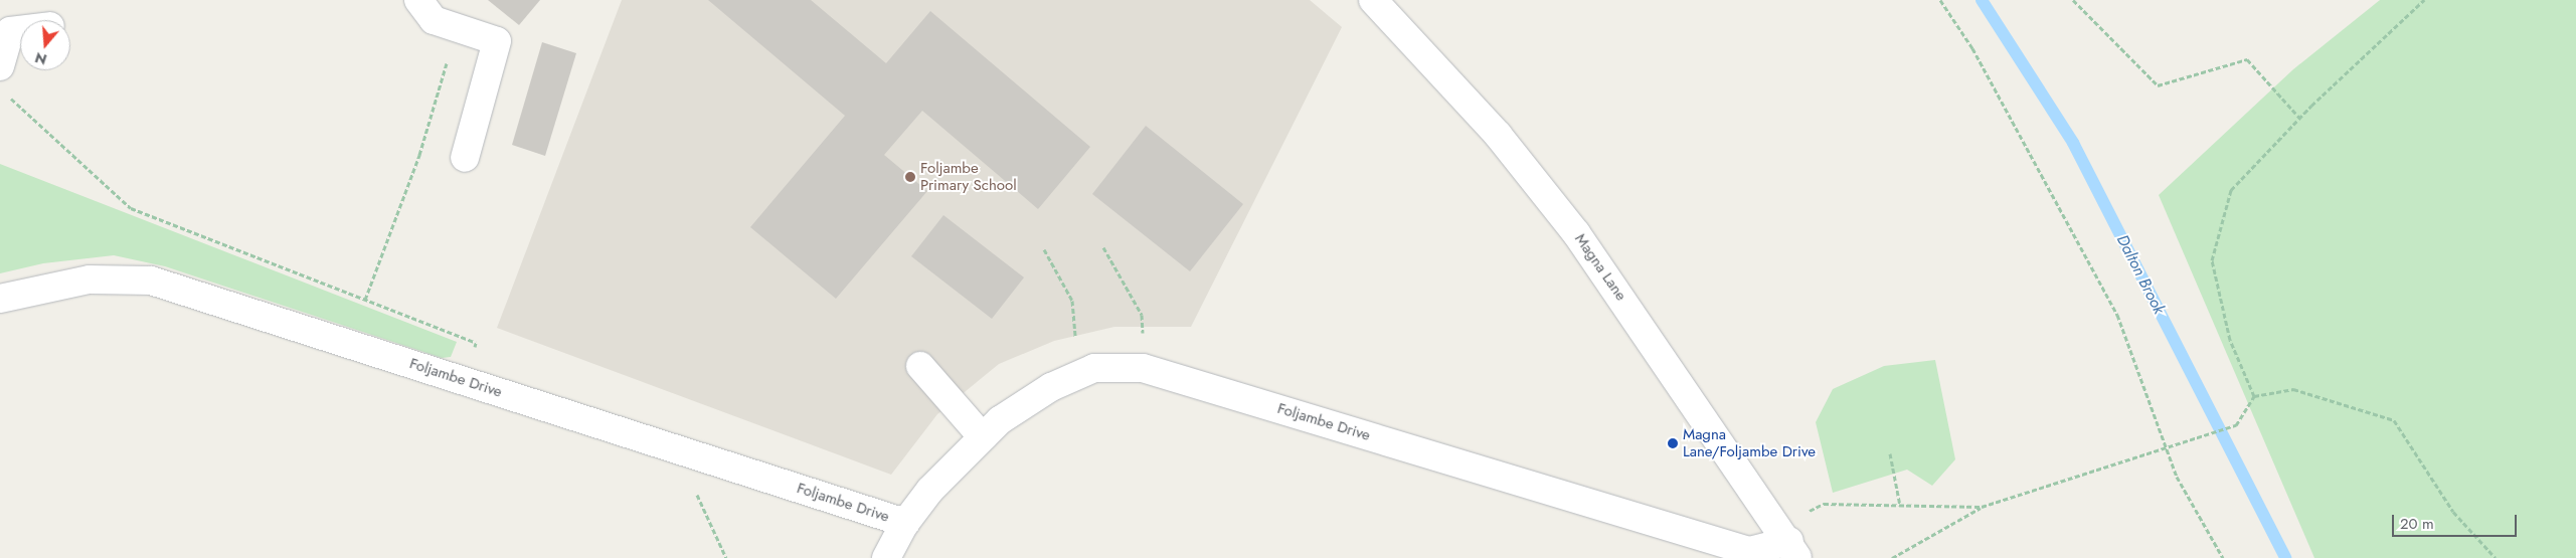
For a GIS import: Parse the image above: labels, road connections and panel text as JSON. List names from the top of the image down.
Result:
{
  "streets": {
    "street": ["Magna Lane", "Foljambe Drive"]
  },
  "crossings": [
    ["Magna Lane", "Foljambe Drive"]
  ],
  "water": ["Dalton Brook"],
  "places": ["Foljambe Primary School", "Magna Lane/Foljambe Drive"],
  "scale_bar": "20 m",
  "north": "bottom"
}
